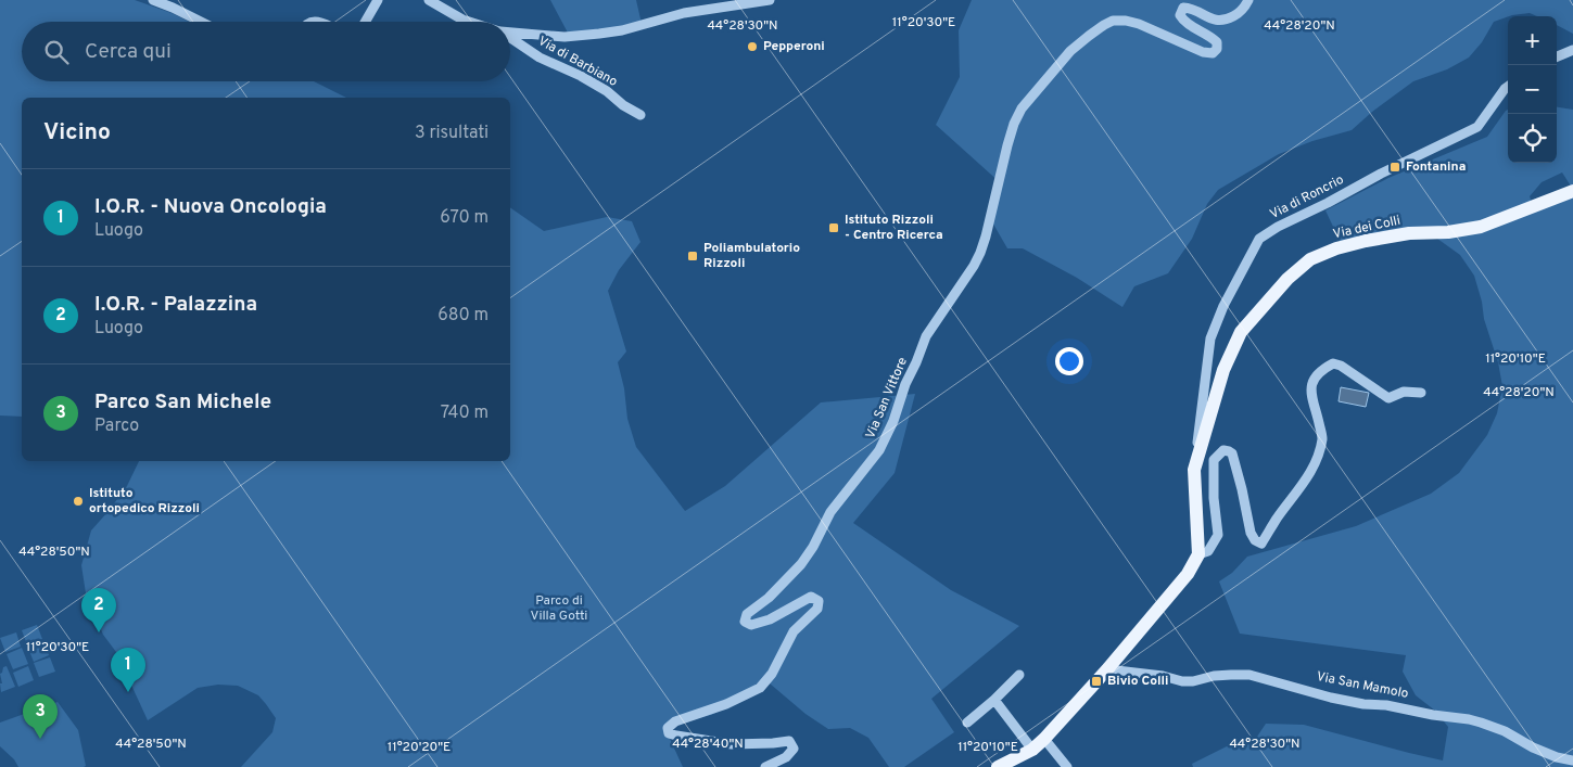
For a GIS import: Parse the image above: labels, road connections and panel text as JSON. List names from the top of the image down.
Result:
{
  "streets": {
    "main road": ["Via dei Colli"],
    "street": [
      "Via di Barbiano",
      "Via di Roncrio",
      "Via San Vittore",
      "Via San Mamolo"
    ]
  },
  "crossings": [
    ["Via di Roncrio", "Via dei Colli"]
  ],
  "parks": ["Parco di Villa Gotti"],
  "places": {
    "other": ["Pepperoni", "Istituto ortopedico Rizzoli"],
    "transit": [
      "Fontanina",
      "Istituto Rizzoli - Centro Ricerca",
      "Poliambulatorio Rizzoli",
      "Bivio Colli"
    ]
  },
  "page": {
    "map_buttons": ["+", "−"],
    "search": "Cerca qui",
    "heading": ["Vicino", "3 risultati"],
    "list": [
      {
        "mark": "1",
        "name": "I.O.R. - Nuova Oncologia",
        "note": "Luogo",
        "value": "670 m"
      },
      {
        "mark": "2",
        "name": "I.O.R. - Palazzina",
        "note": "Luogo",
        "value": "680 m"
      },
      {
        "mark": "3",
        "name": "Parco San Michele",
        "note": "Parco",
        "value": "740 m"
      }
    ],
    "pins": ["2", "1", "3"]
  },
  "coordinates": [
    "11°20'30\"E",
    "44°28'30\"N",
    "44°28'20\"N",
    "11°20'10\"E",
    "44°28'50\"N",
    "44°28'40\"N",
    "11°20'20\"E"
  ]
}
